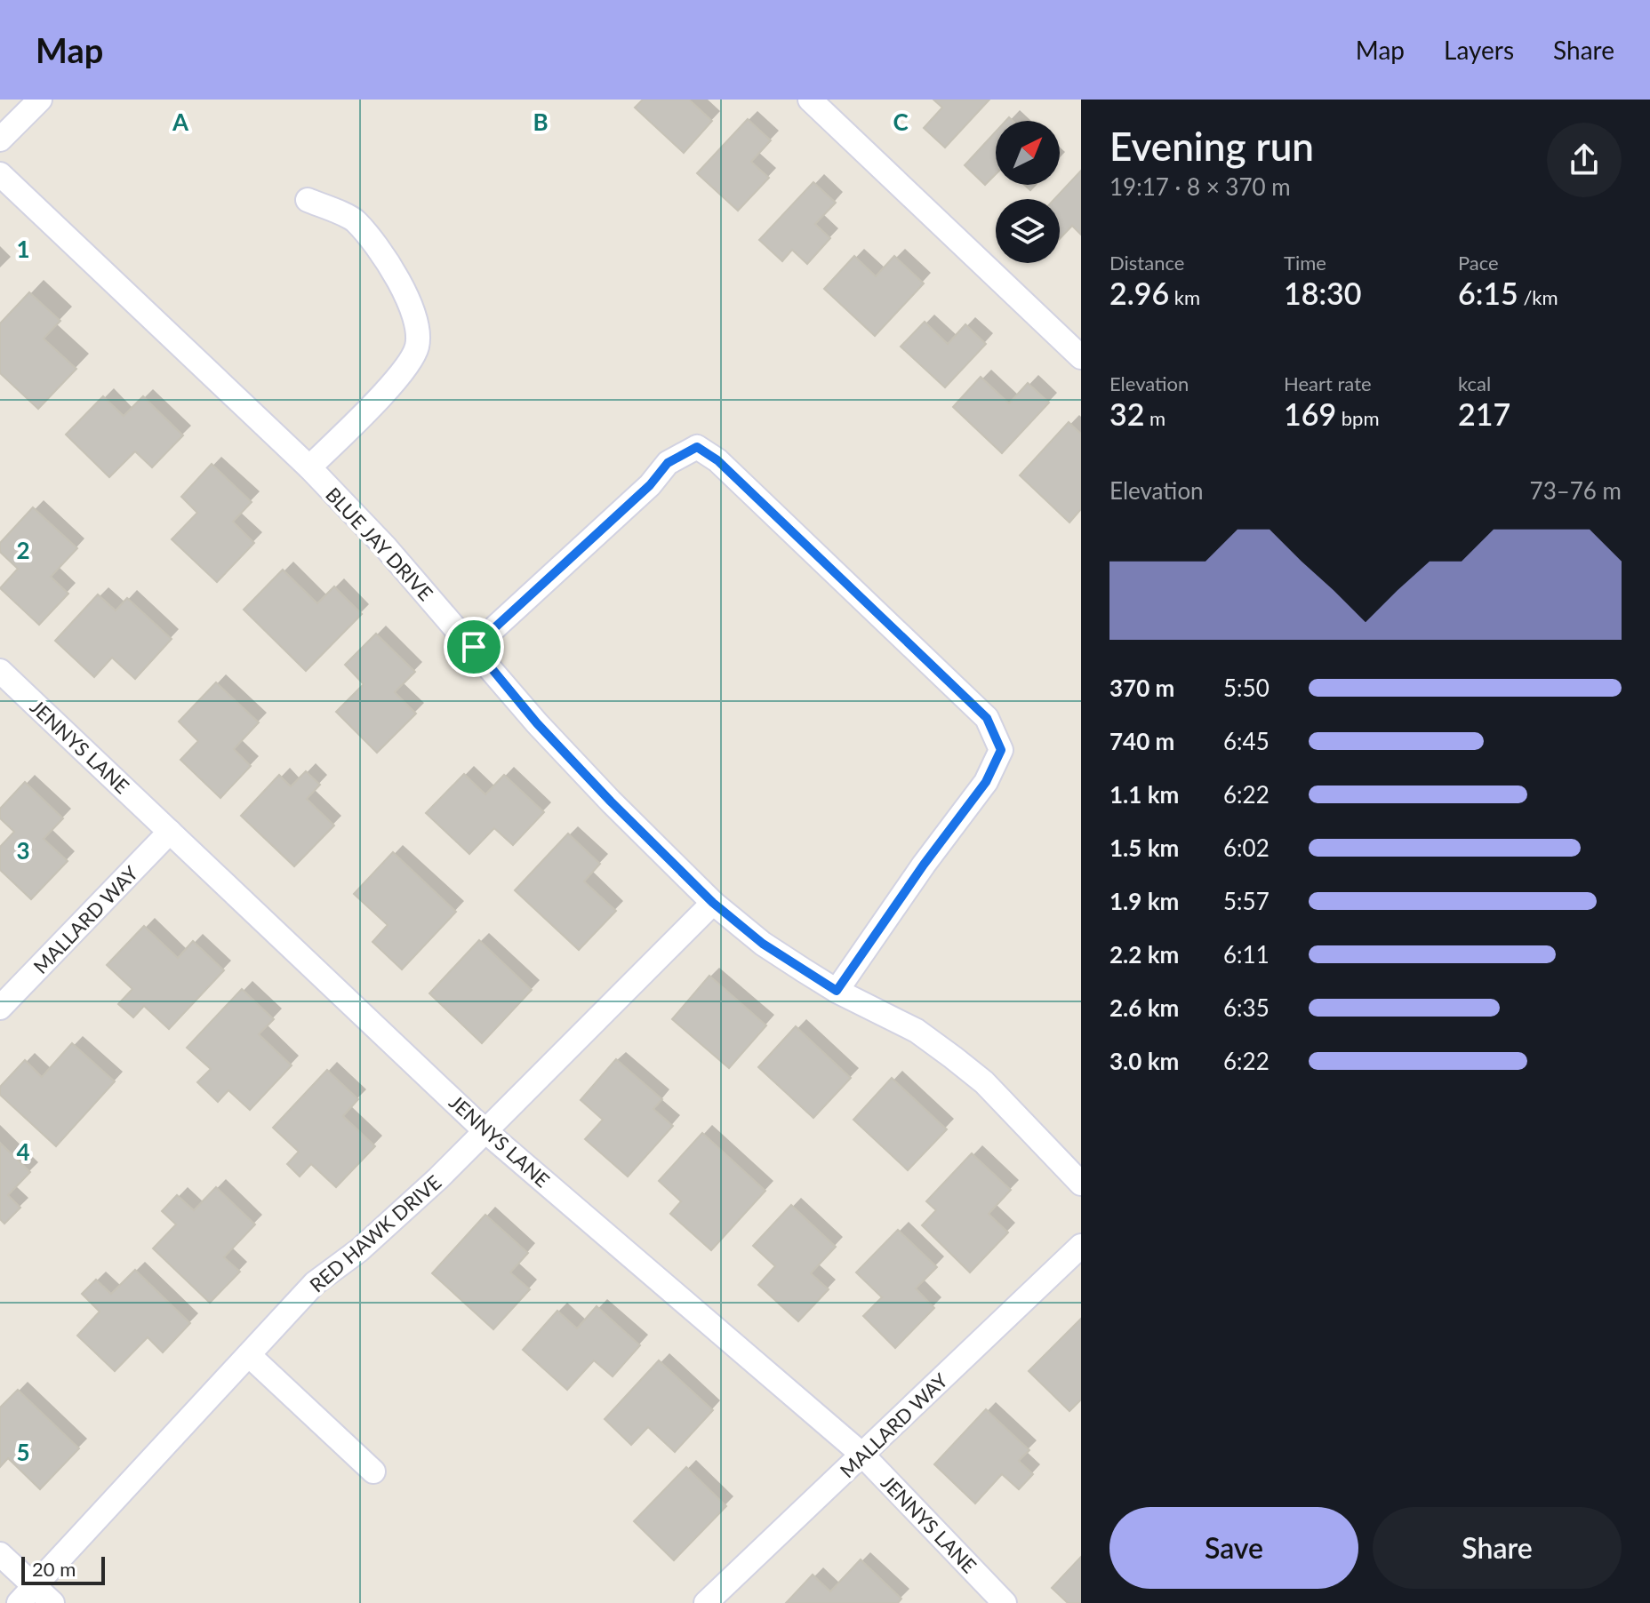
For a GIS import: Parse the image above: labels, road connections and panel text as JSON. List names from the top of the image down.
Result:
{
  "streets": {
    "street": [
      "BLUE JAY DRIVE",
      "JENNYS LANE",
      "MALLARD WAY",
      "RED HAWK DRIVE"
    ]
  },
  "crossings": [
    ["BLUE JAY DRIVE", "RED HAWK DRIVE"],
    ["JENNYS LANE", "MALLARD WAY"],
    ["JENNYS LANE", "RED HAWK DRIVE"]
  ],
  "scale_bar": "20 m",
  "north": "top right",
  "page": {
    "header": "Map",
    "nav": ["Map", "Layers", "Share"],
    "heading": ["Evening run", "19:17 · 8 × 370 m"],
    "stats": [
      ["Distance", "2.96 km"],
      ["Time", "18:30"],
      ["Pace", "6:15 /km"],
      ["Elevation", "32 m"],
      ["Heart rate", "169 bpm"],
      ["kcal", "217"]
    ],
    "chart": ["Elevation", "73–76 m"],
    "list": [
      {
        "name": "370 m",
        "note": "5:50"
      },
      {
        "name": "740 m",
        "note": "6:45"
      },
      {
        "name": "1.1 km",
        "note": "6:22"
      },
      {
        "name": "1.5 km",
        "note": "6:02"
      },
      {
        "name": "1.9 km",
        "note": "5:57"
      },
      {
        "name": "2.2 km",
        "note": "6:11"
      },
      {
        "name": "2.6 km",
        "note": "6:35"
      },
      {
        "name": "3.0 km",
        "note": "6:22"
      }
    ],
    "buttons": ["Save", "Share"],
    "scale": "20 m"
  },
  "grid": {
    "columns": ["A", "B", "C"],
    "rows": [
      "1",
      "2",
      "3",
      "4",
      "5"
    ]
  }
}
